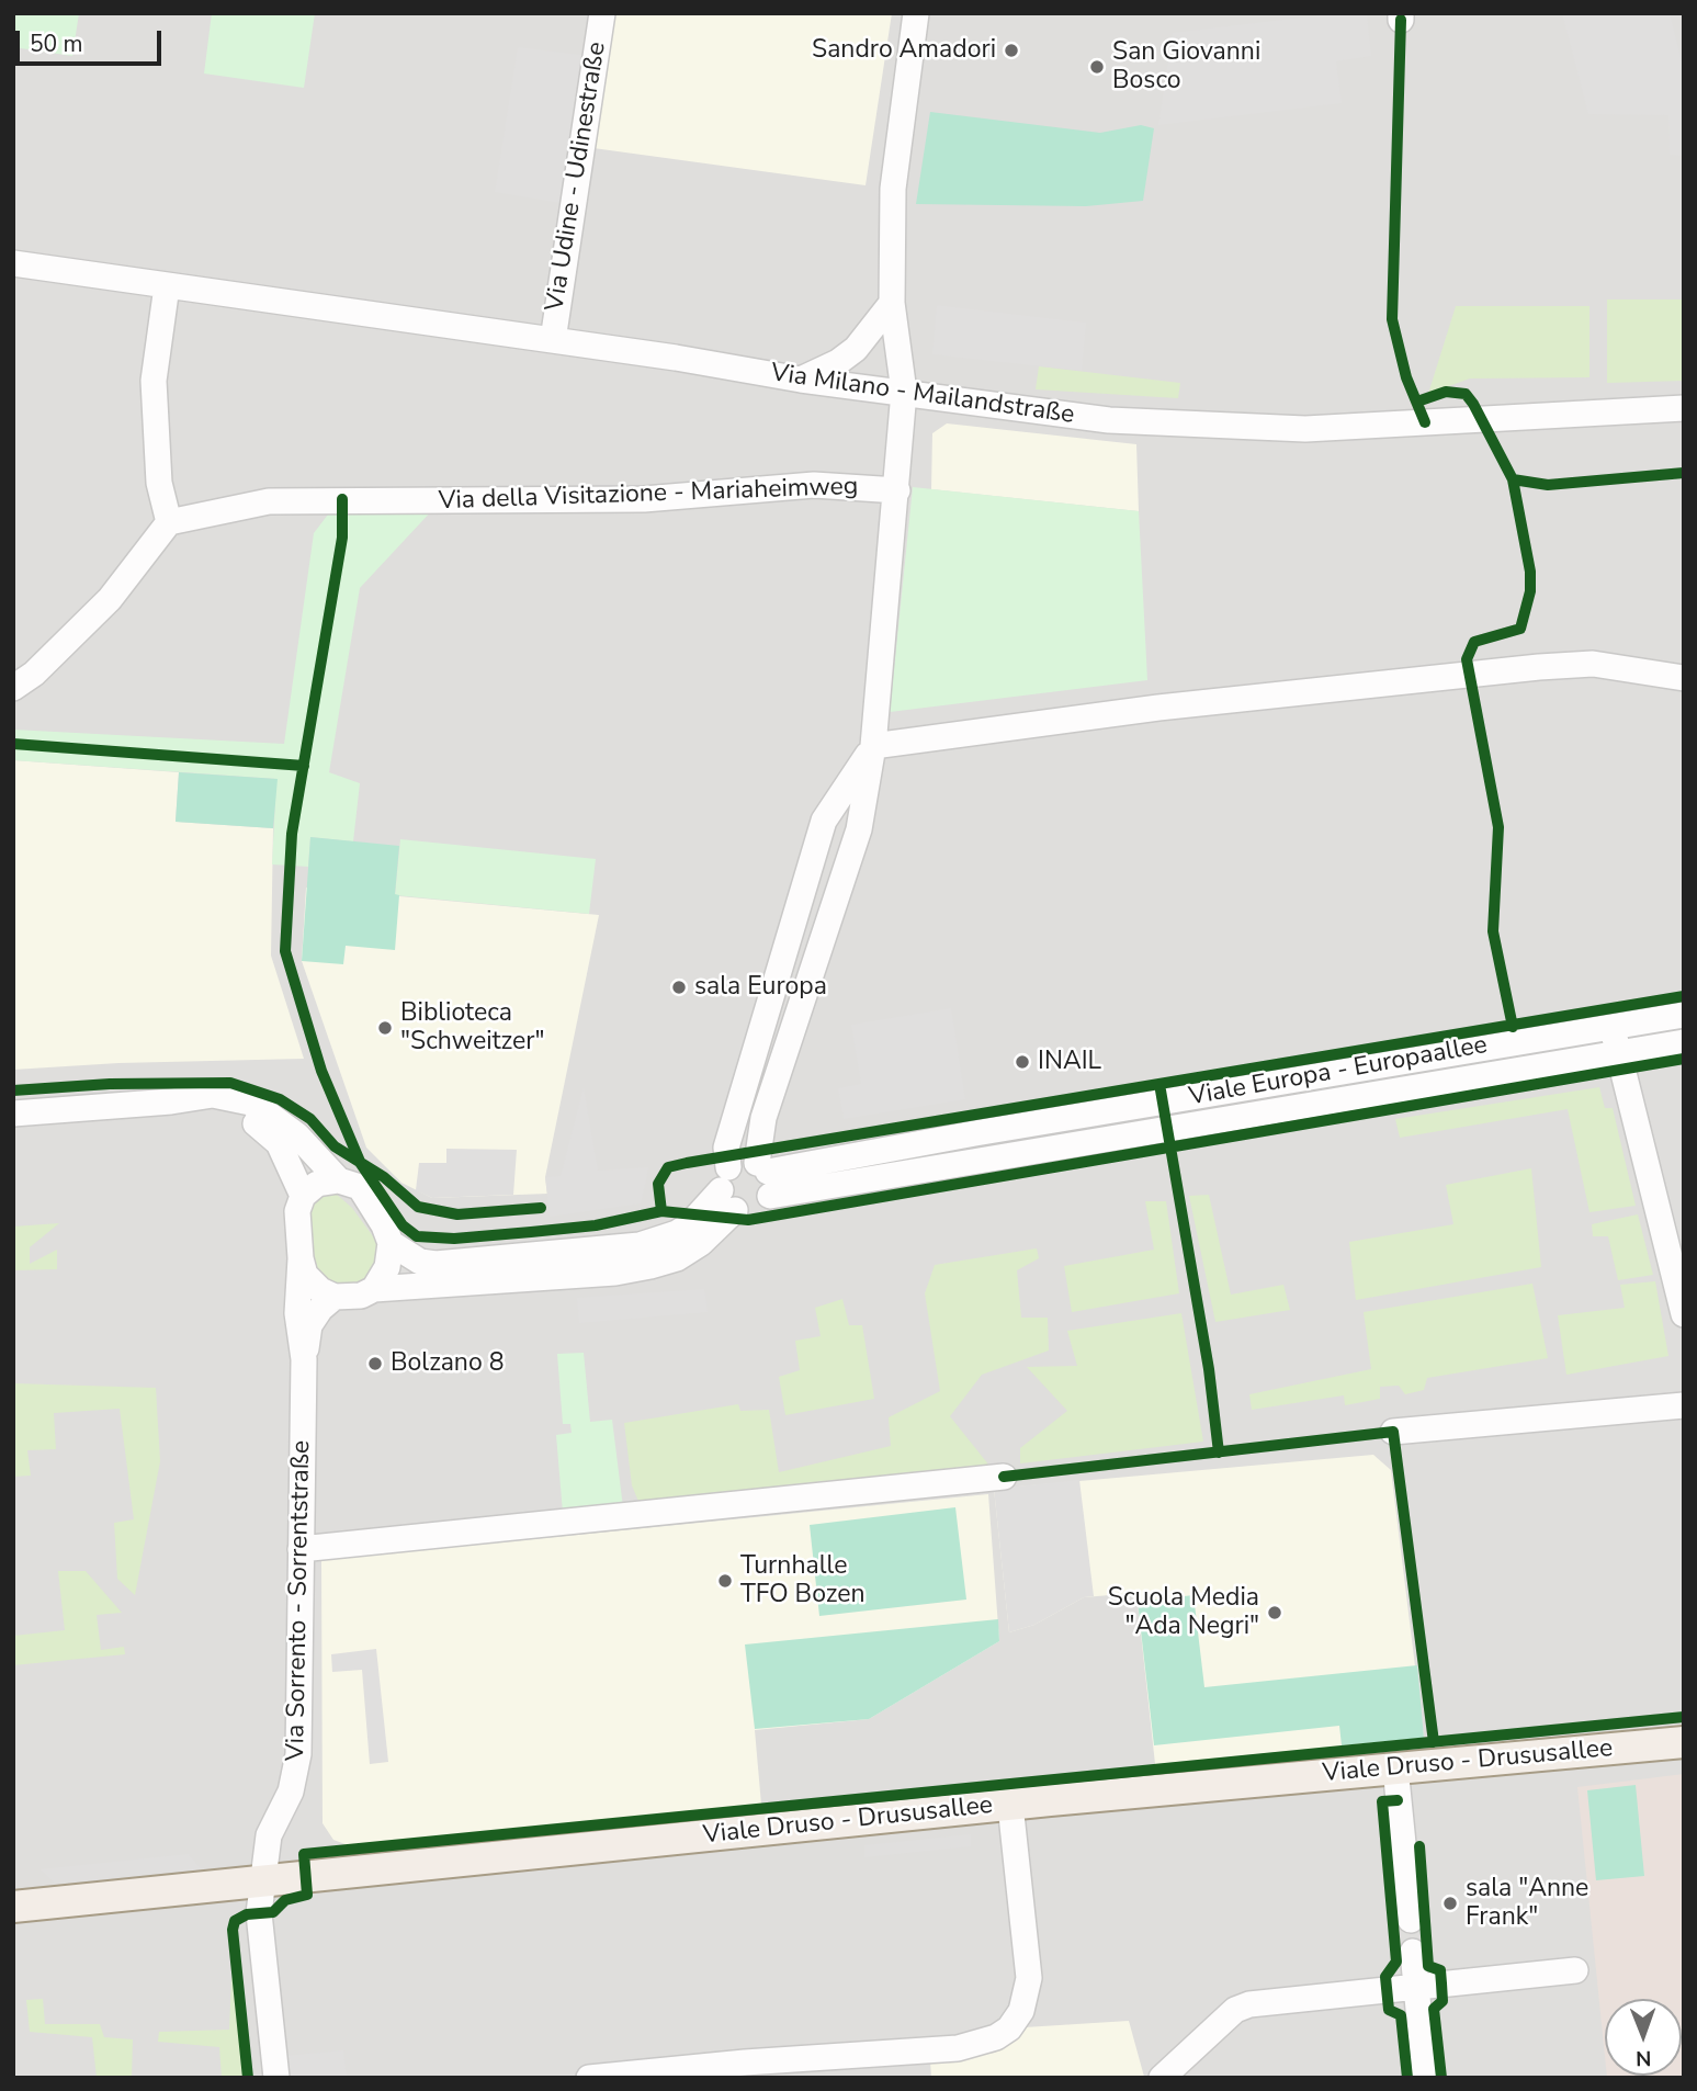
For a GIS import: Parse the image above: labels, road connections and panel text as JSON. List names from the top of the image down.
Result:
{
  "streets": {
    "main road": ["Viale Druso - Drususallee"],
    "street": [
      "Via Udine - Udinestraße",
      "Via Milano - Mailandstraße",
      "Via della Visitazione - Mariaheimweg",
      "Viale Europa - Europaallee",
      "Via Sorrento - Sorrentstraße"
    ]
  },
  "crossings": [
    ["Via Udine - Udinestraße", "Via Milano - Mailandstraße"],
    ["Viale Europa - Europaallee", "Via Sorrento - Sorrentstraße"],
    ["Via Sorrento - Sorrentstraße", "Viale Druso - Drususallee"]
  ],
  "places": [
    "Sandro Amadori",
    "San Giovanni Bosco",
    "sala Europa",
    "Biblioteca \"Schweitzer\"",
    "INAIL",
    "Bolzano 8",
    "Turnhalle TFO Bozen",
    "Scuola Media \"Ada Negri\"",
    "sala \"Anne Frank\""
  ],
  "scale_bar": "50 m",
  "north": "bottom"
}
